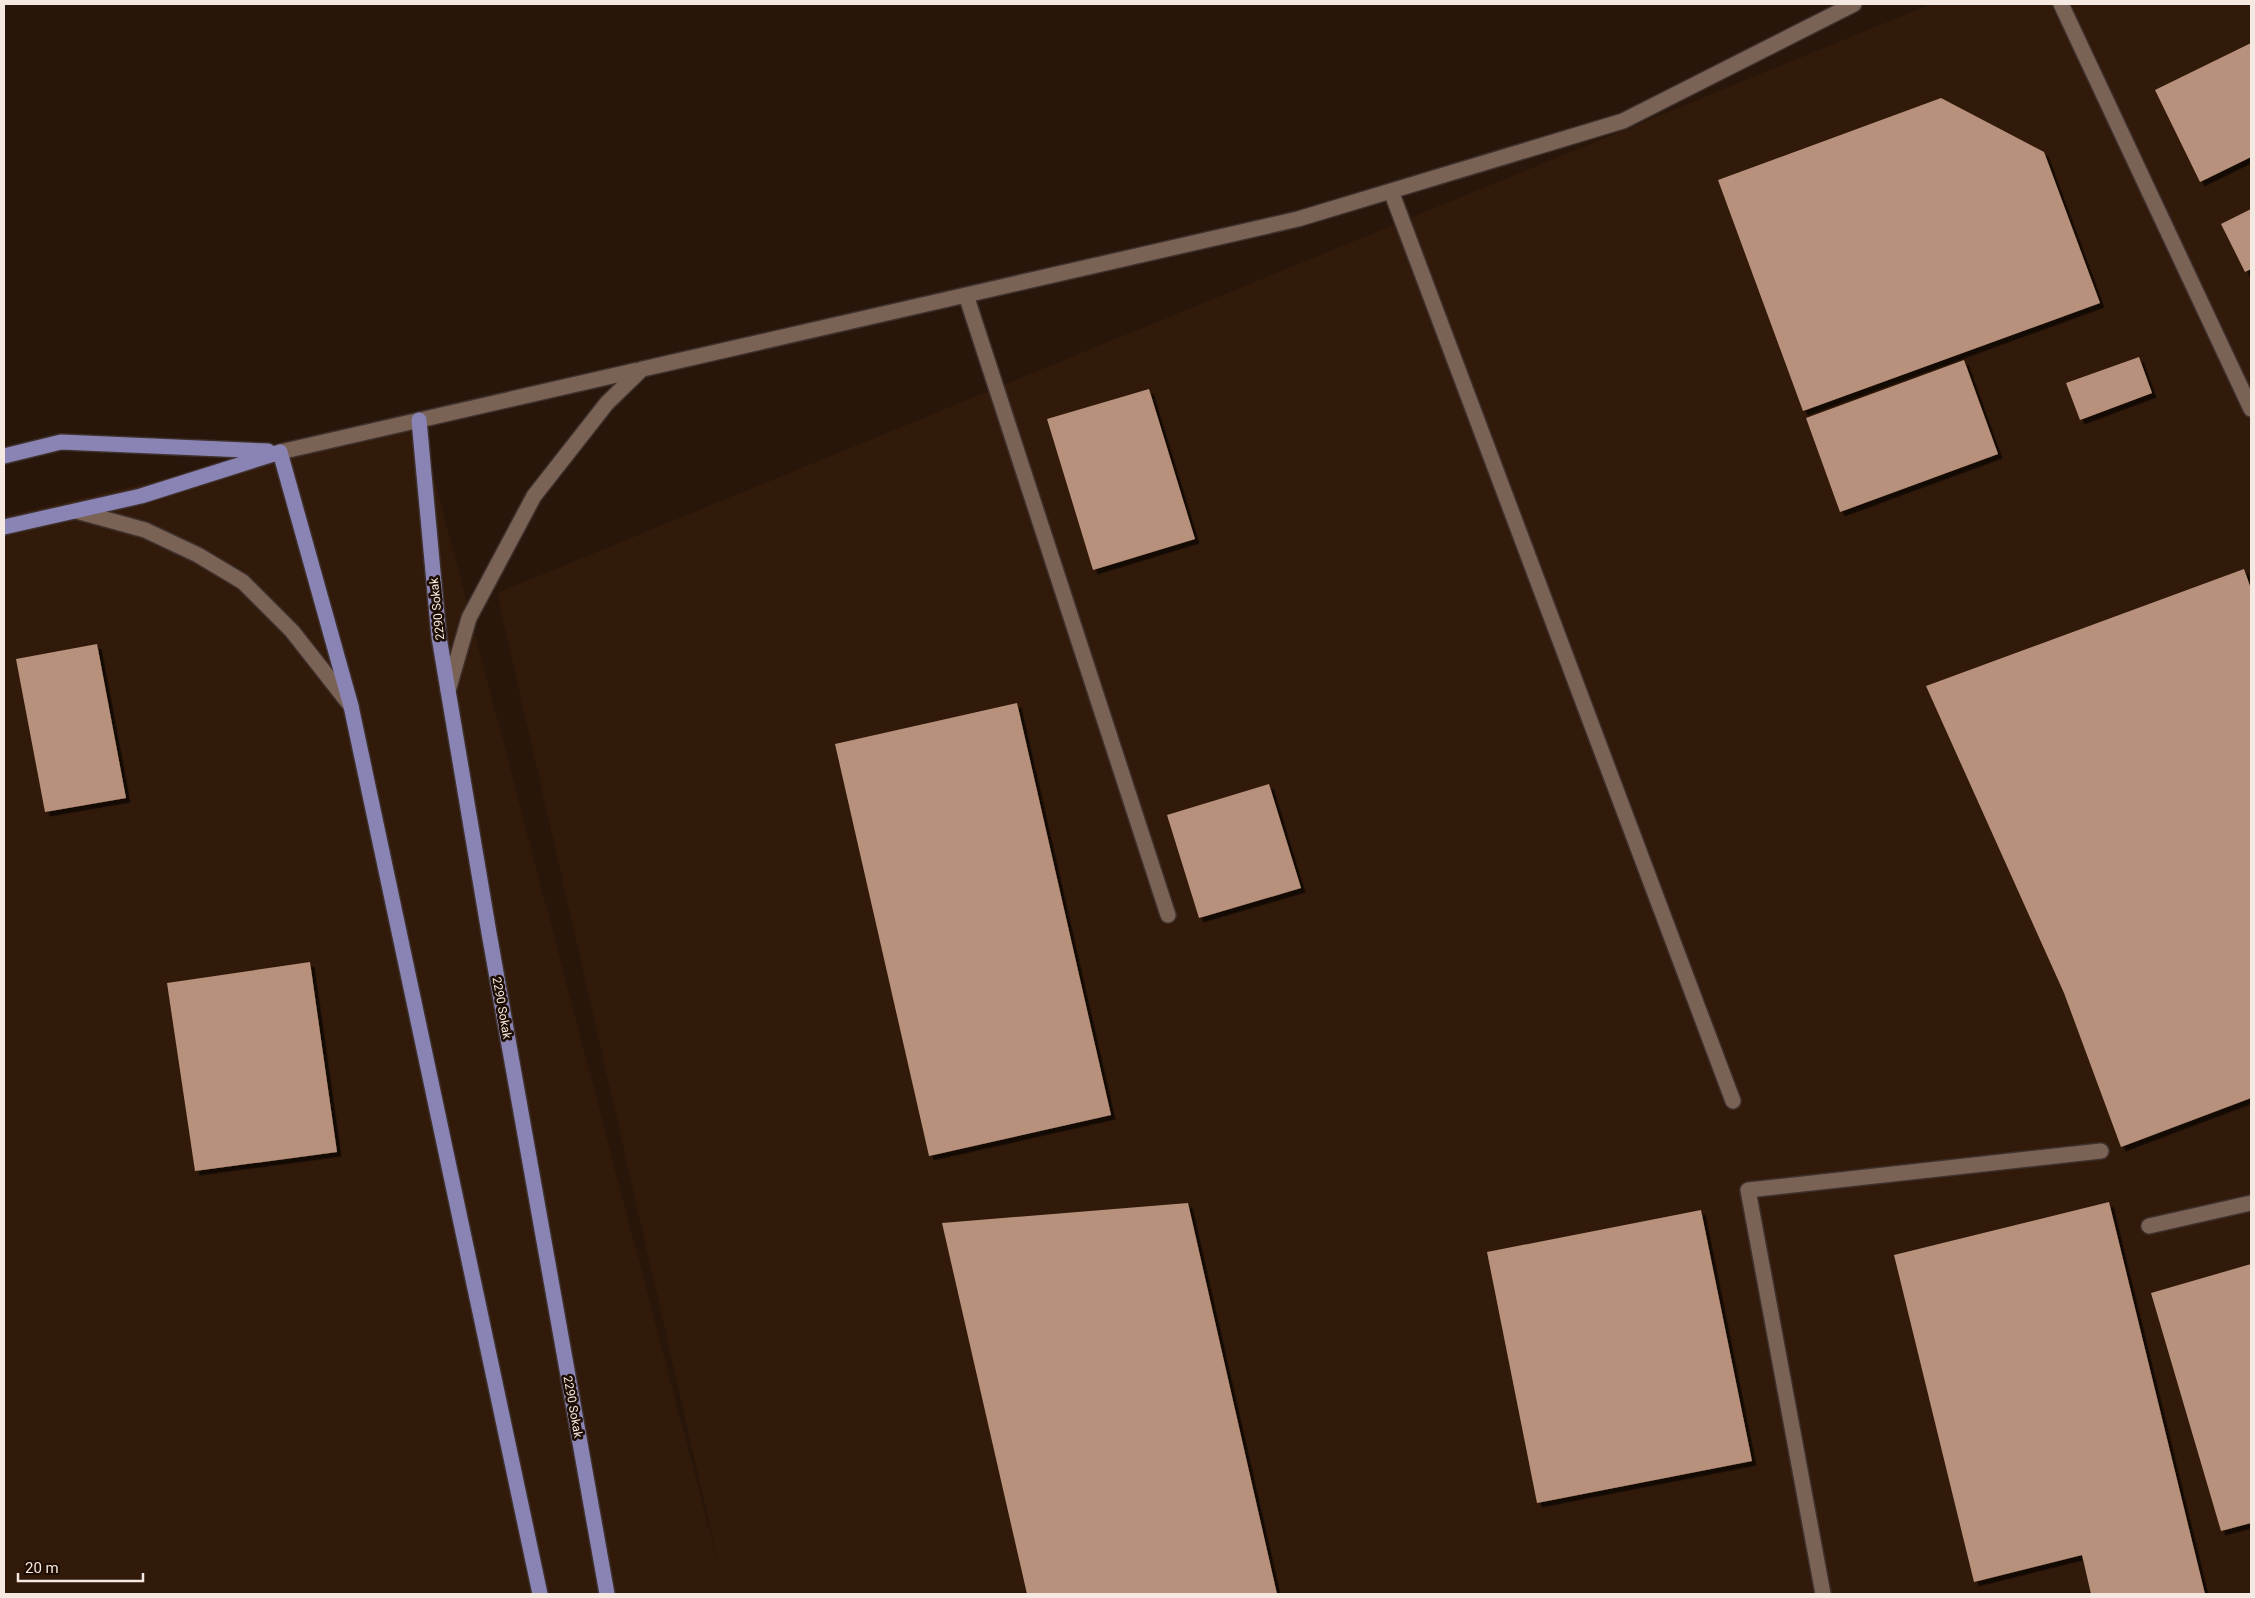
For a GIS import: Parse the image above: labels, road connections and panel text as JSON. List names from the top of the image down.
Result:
{
  "streets": {
    "main road": ["2290 Sokak"]
  },
  "scale_bar": "20 m"
}
